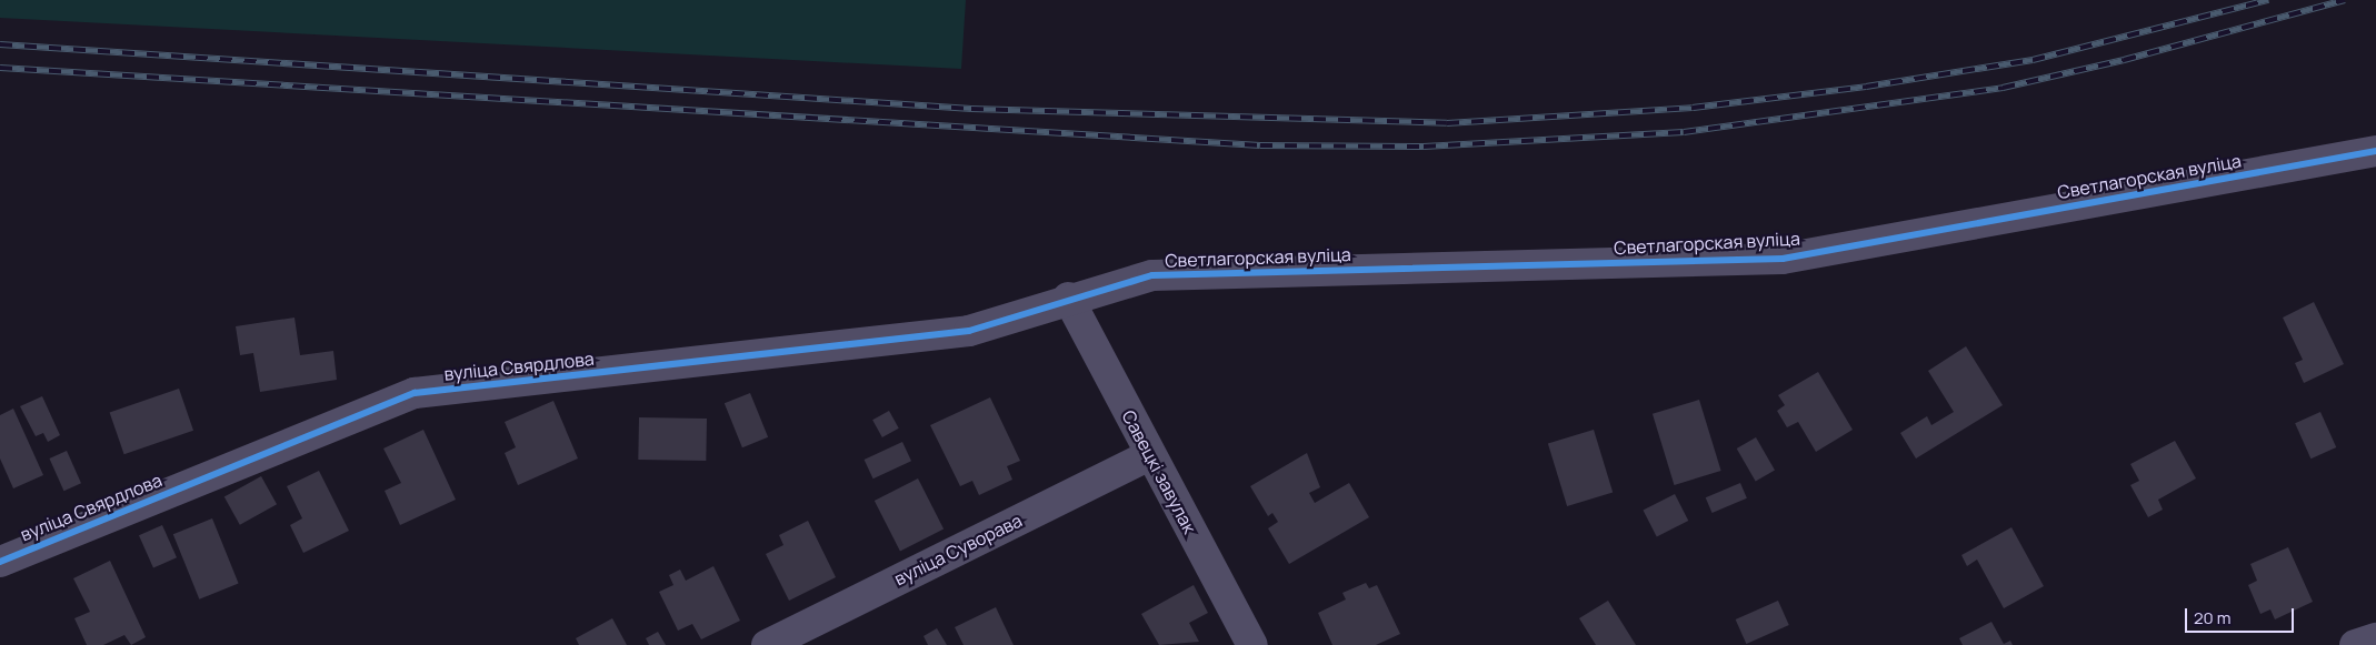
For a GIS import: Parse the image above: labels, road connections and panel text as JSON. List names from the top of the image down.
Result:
{
  "streets": {
    "street": [
      "Светлагорская вуліца",
      "вуліца Свярдлова",
      "Савецкі завулак",
      "вуліца Суворава"
    ]
  },
  "crossings": [
    ["Светлагорская вуліца", "вуліца Свярдлова"],
    ["Светлагорская вуліца", "Савецкі завулак"],
    ["вуліца Свярдлова", "Савецкі завулак"],
    ["Савецкі завулак", "вуліца Суворава"]
  ],
  "scale_bar": "20 m"
}
